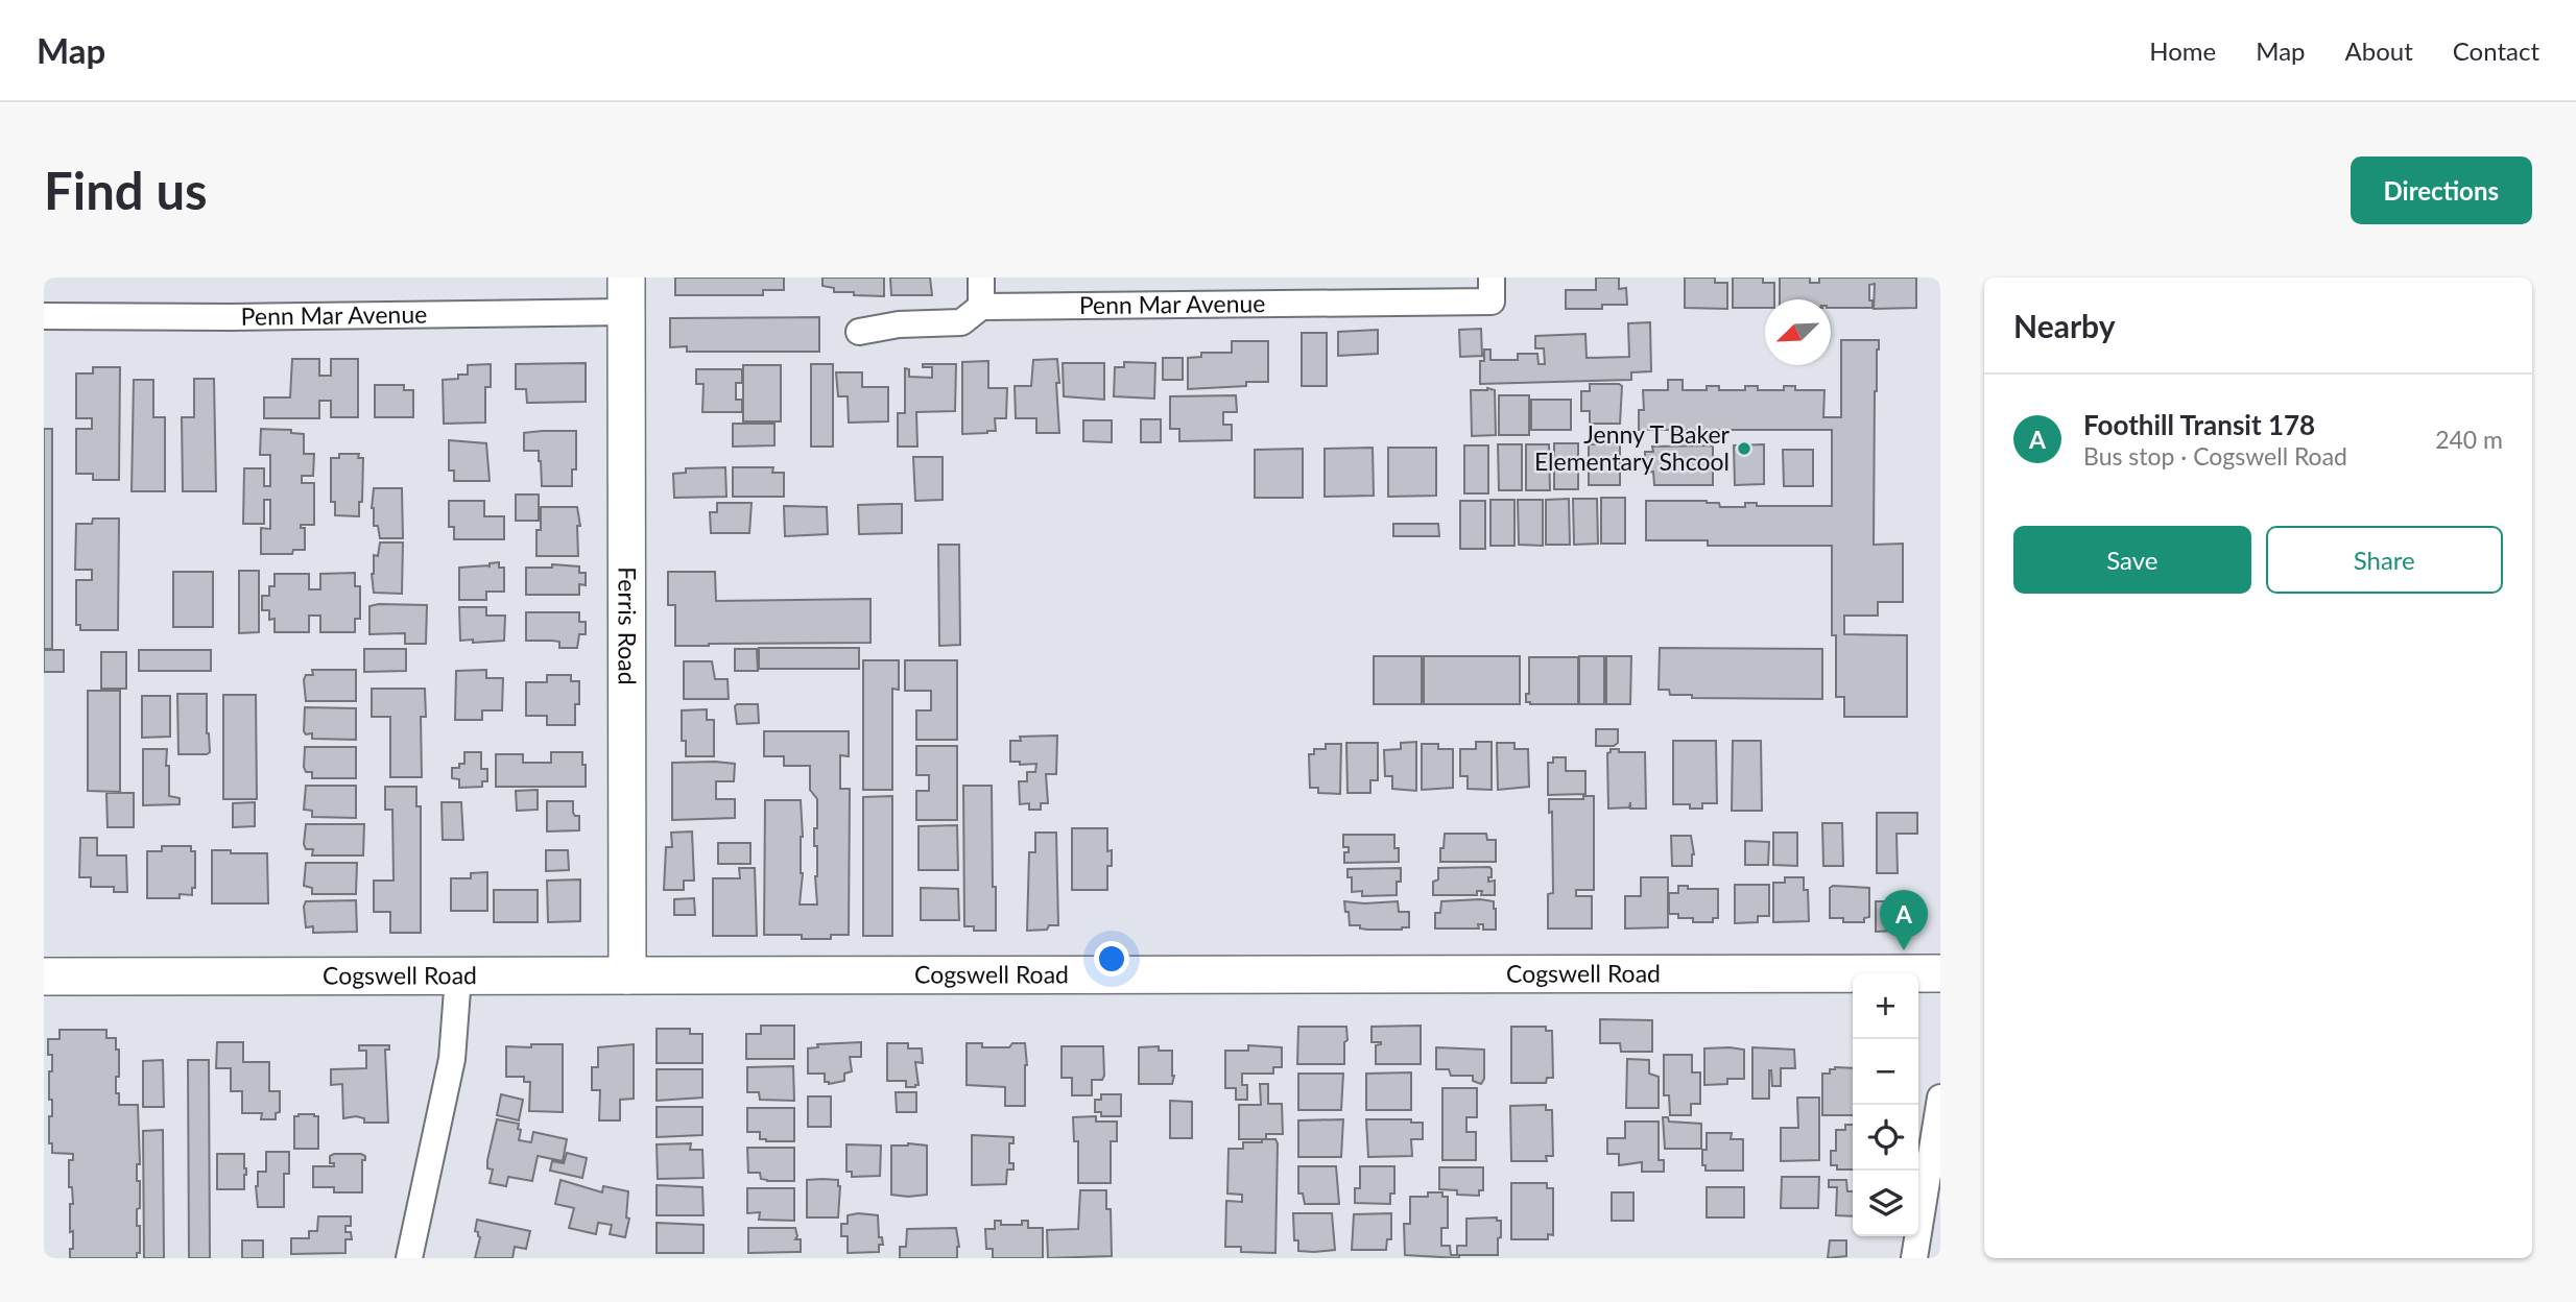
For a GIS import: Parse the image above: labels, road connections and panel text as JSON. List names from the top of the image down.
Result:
{
  "streets": {
    "street": ["Penn Mar Avenue", "Ferris Road", "Cogswell Road"]
  },
  "crossings": [
    ["Penn Mar Avenue", "Ferris Road"],
    ["Ferris Road", "Cogswell Road"]
  ],
  "places": ["Jenny T Baker Elementary Shcool"],
  "north": "bottom left",
  "page": {
    "header": "Map",
    "nav": [
      "Home",
      "Map",
      "About",
      "Contact"
    ],
    "buttons": [
      "Directions",
      ["Save", "Share"]
    ],
    "title": "Find us",
    "heading": "Nearby",
    "list": [
      {
        "mark": "A",
        "name": "Foothill Transit 178",
        "note": "Bus stop · Cogswell Road",
        "value": "240 m"
      }
    ],
    "pins": "A",
    "map_buttons": ["+", "−"]
  }
}
